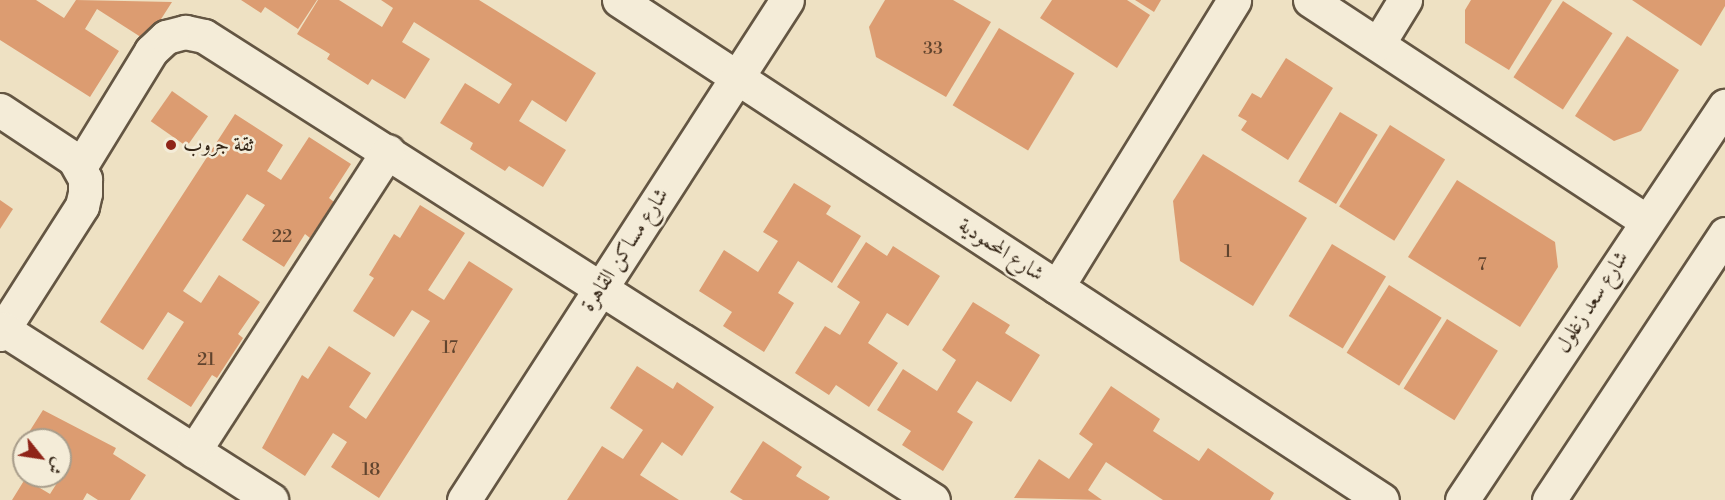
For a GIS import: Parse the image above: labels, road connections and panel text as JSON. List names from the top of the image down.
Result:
{
  "streets": {
    "street": ["شارع مساكن القاهرة", "شارع المحمودية", "شارع سعد زغلول"]
  },
  "crossings": [
    ["شارع مساكن القاهرة", "شارع المحمودية"]
  ],
  "places": ["ثقة جروب"],
  "house_numbers": [
    "33",
    "22",
    "1",
    "7",
    "17",
    "21",
    "18"
  ],
  "north": "bottom right"
}
